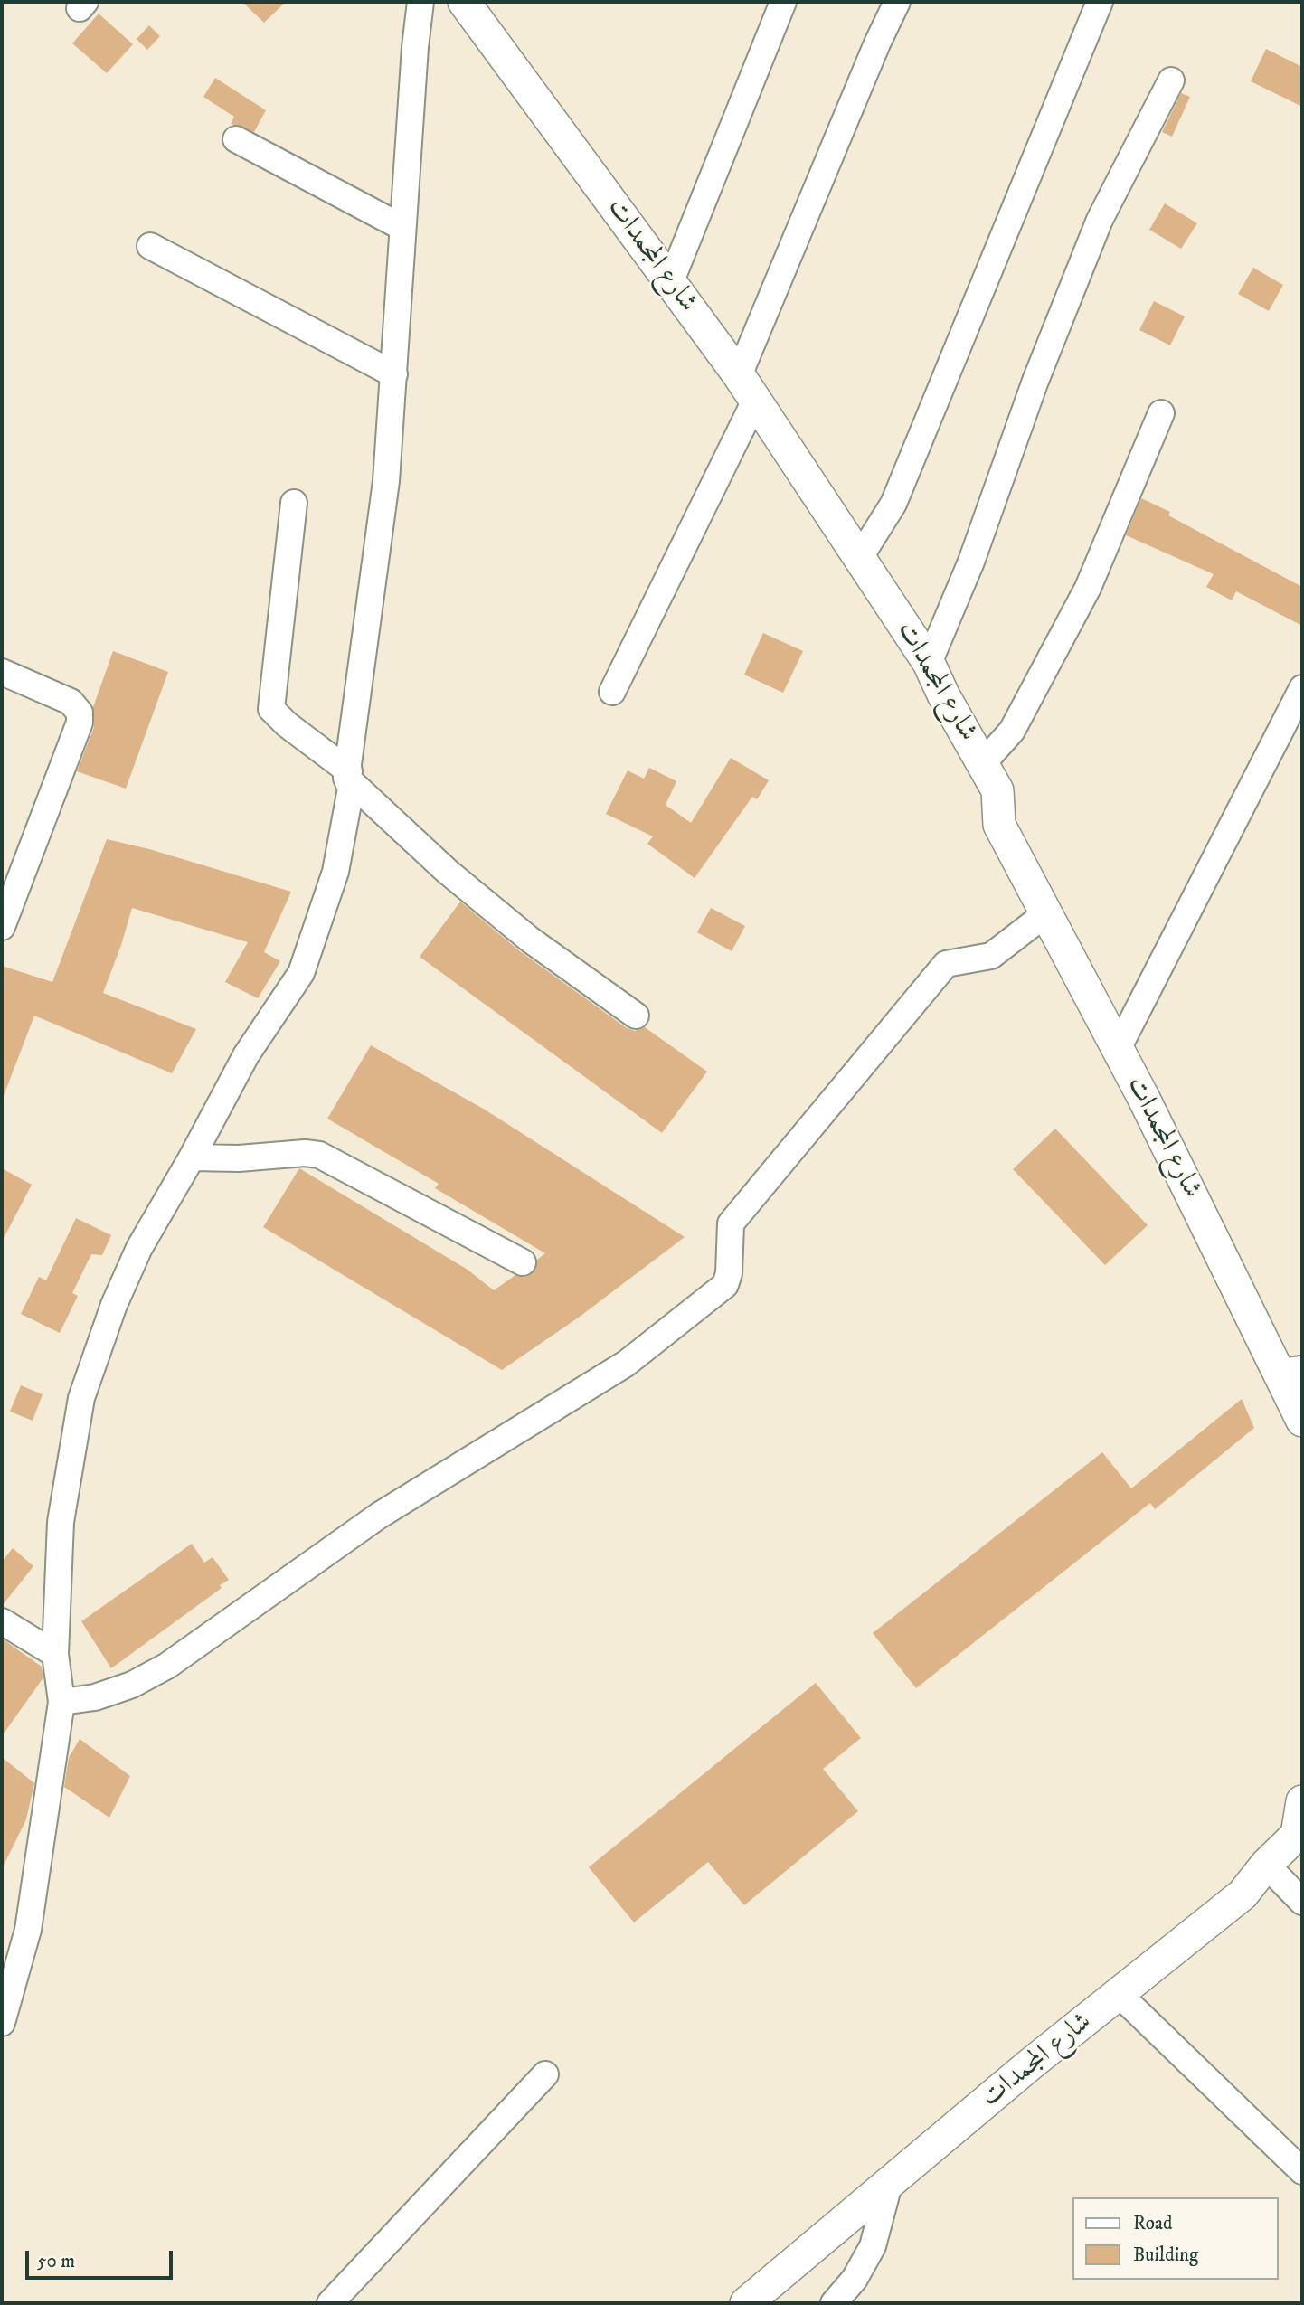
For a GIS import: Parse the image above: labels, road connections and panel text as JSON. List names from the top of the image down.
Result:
{
  "streets": {
    "main road": ["شارع المجمدات"]
  },
  "legend": ["Road", "Building"],
  "scale_bar": "50 m"
}
